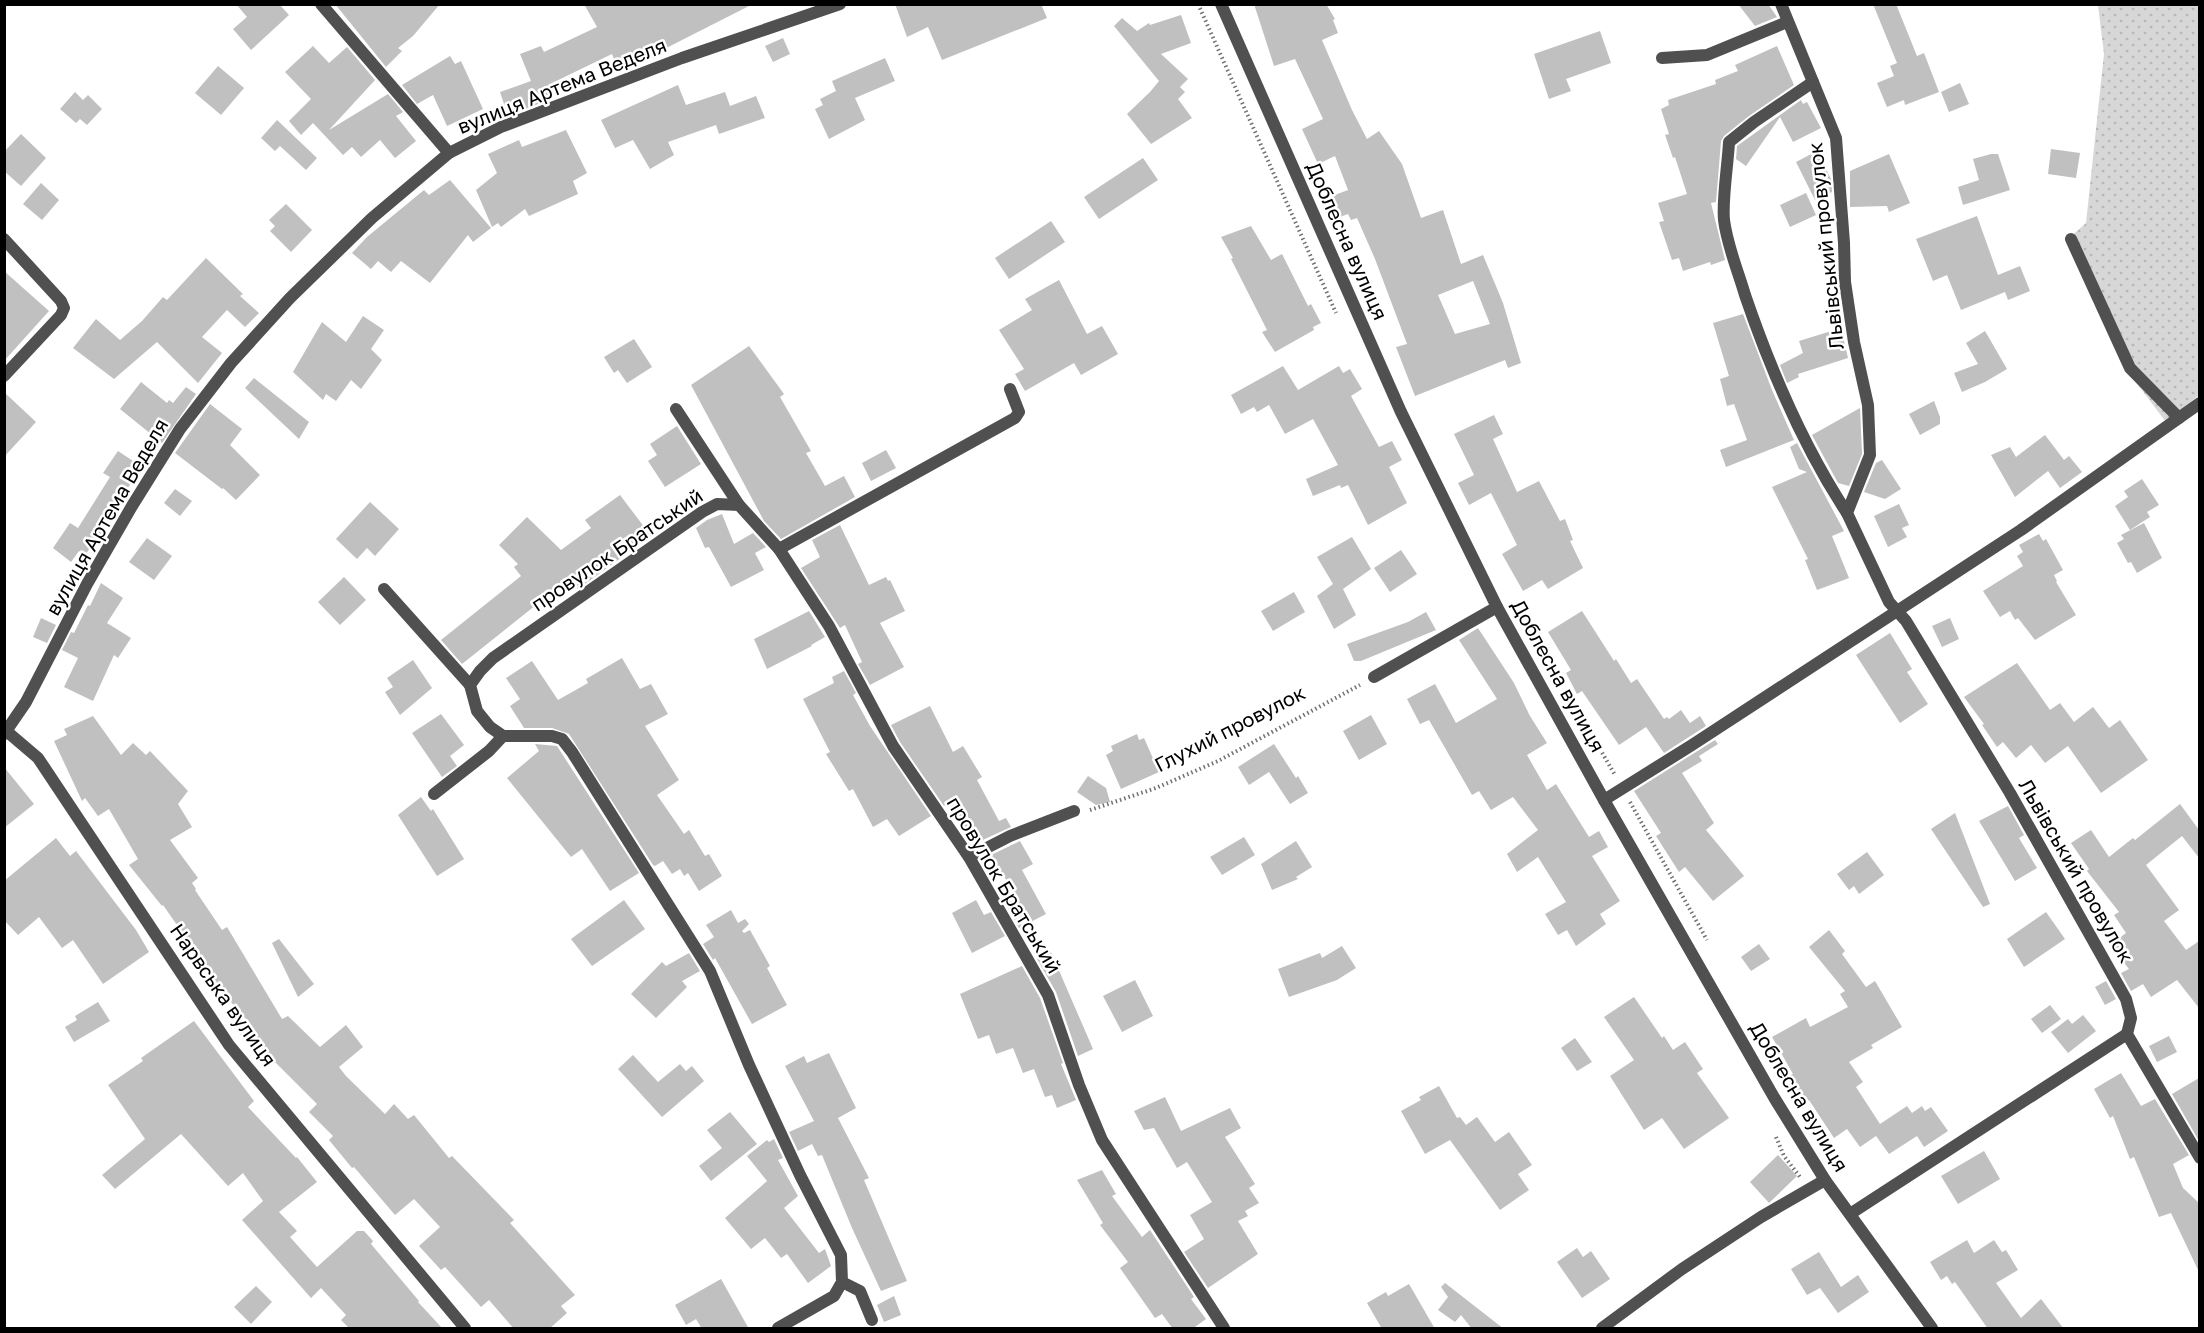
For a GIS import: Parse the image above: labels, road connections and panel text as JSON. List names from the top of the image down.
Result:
{
  "streets": {
    "street": [
      "вулиця Артема Веделя",
      "Доблесна вулиця",
      "Львівський провулок",
      "провулок Братський",
      "Нарвська вулиця"
    ],
    "path": ["Глухий провулок"]
  },
  "crossings": [
    ["вулиця Артема Веделя", "Нарвська вулиця"]
  ]
}
